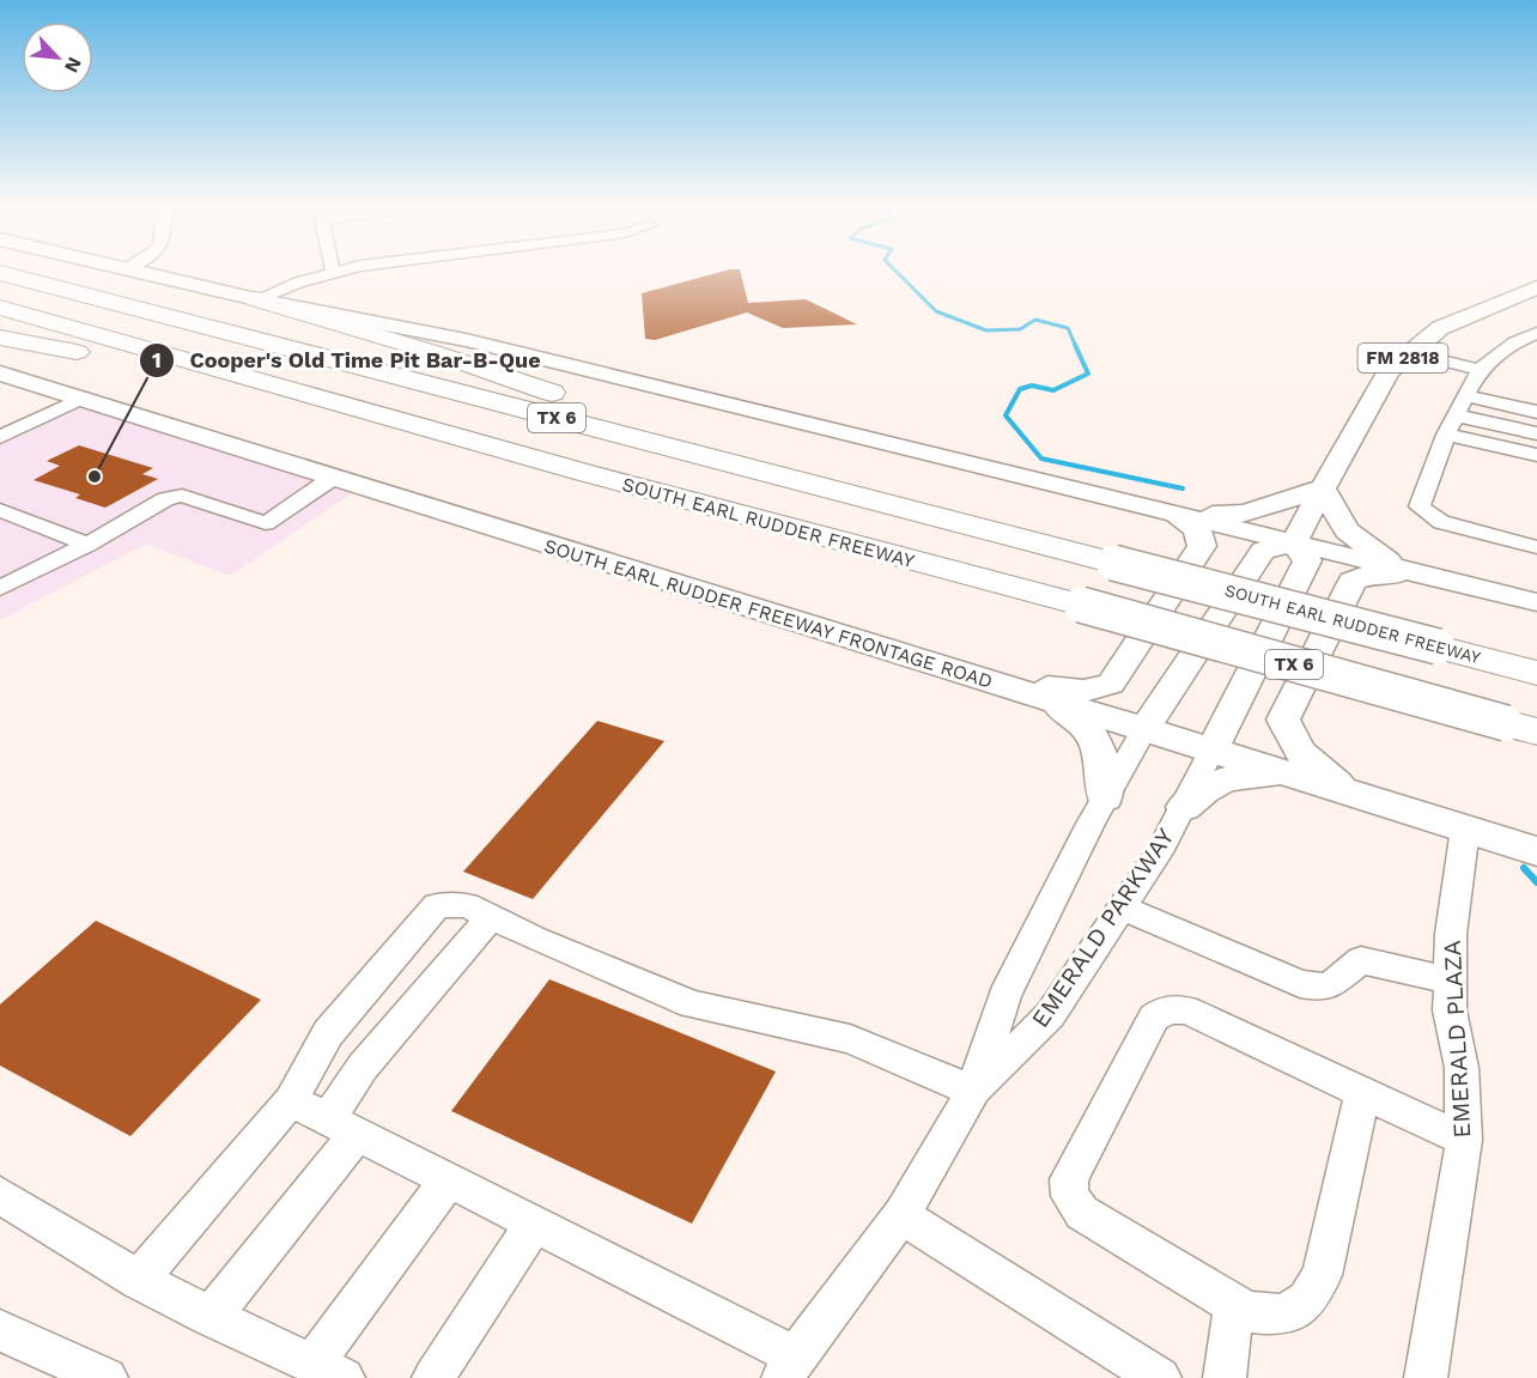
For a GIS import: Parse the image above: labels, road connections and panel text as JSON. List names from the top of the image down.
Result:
{
  "streets": {
    "highway": ["TX 6", "SOUTH EARL RUDDER FREEWAY"],
    "main road": ["FM 2818", "SOUTH EARL RUDDER FREEWAY FRONTAGE ROAD"],
    "street": ["EMERALD PARKWAY", "EMERALD PLAZA"]
  },
  "crossings": [
    ["SOUTH EARL RUDDER FREEWAY FRONTAGE ROAD", "EMERALD PARKWAY"],
    ["SOUTH EARL RUDDER FREEWAY FRONTAGE ROAD", "EMERALD PLAZA"]
  ],
  "places": ["Cooper's Old Time Pit Bar-B-Que"],
  "north": "bottom right"
}
